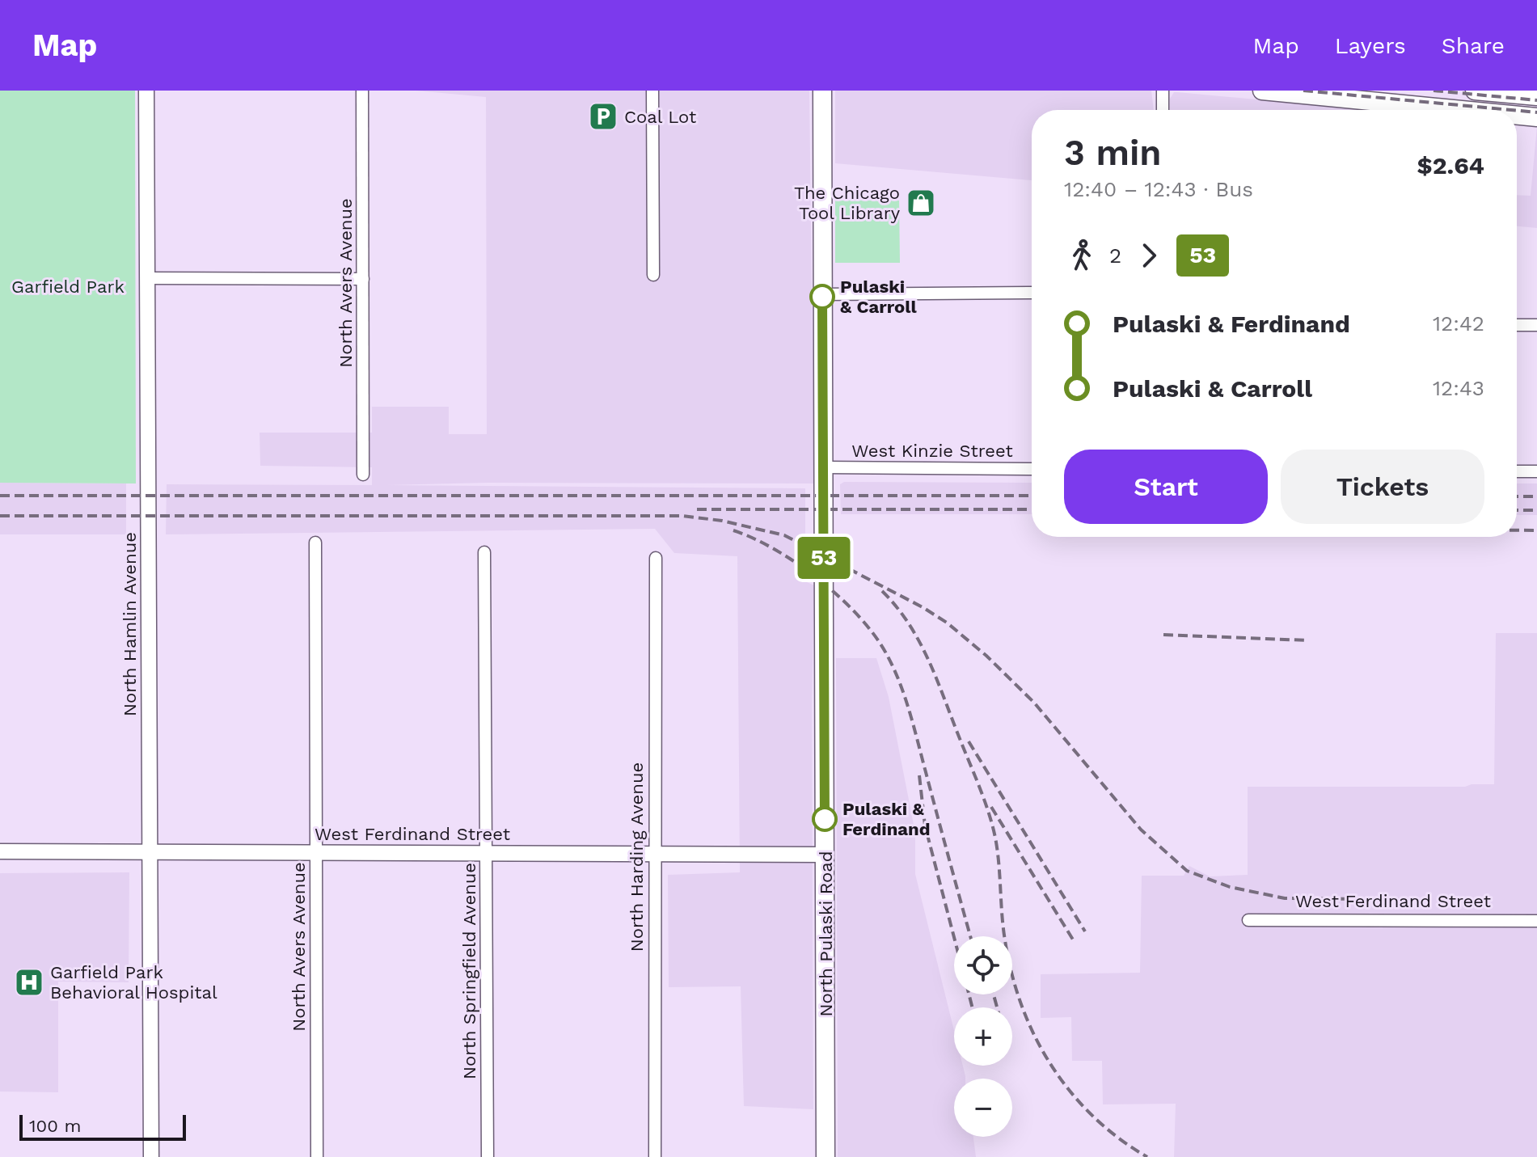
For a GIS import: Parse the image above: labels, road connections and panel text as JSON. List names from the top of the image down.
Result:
{
  "streets": {
    "main road": ["North Pulaski Road"],
    "street": [
      "North Avers Avenue",
      "West Kinzie Street",
      "North Hamlin Avenue",
      "West Ferdinand Street",
      "North Harding Avenue",
      "North Springfield Avenue"
    ]
  },
  "crossings": [
    ["North Avers Avenue", "West Ferdinand Street"],
    ["West Kinzie Street", "North Pulaski Road"],
    ["North Hamlin Avenue", "West Ferdinand Street"],
    ["West Ferdinand Street", "North Harding Avenue"],
    ["West Ferdinand Street", "North Pulaski Road"],
    ["West Ferdinand Street", "North Springfield Avenue"]
  ],
  "parks": ["Garfield Park"],
  "places": {
    "parking": ["Coal Lot"],
    "shop": ["The Chicago Tool Library"],
    "other": ["Pulaski & Carroll", "Pulaski & Ferdinand"],
    "hospital": ["Garfield Park Behavioral Hospital"]
  },
  "lines": ["bus line 53"],
  "scale_bar": "100 m",
  "page": {
    "header": "Map",
    "nav": ["Map", "Layers", "Share"],
    "on_map": "53",
    "heading": ["3 min", "12:40 – 12:43 · Bus", "$2.64"],
    "legs": ["2", "53"],
    "list": [
      {
        "name": "Pulaski & Ferdinand",
        "value": "12:42"
      },
      {
        "name": "Pulaski & Carroll",
        "value": "12:43"
      }
    ],
    "buttons": ["Start", "Tickets"],
    "map_buttons": ["+", "−"],
    "scale": "100 m"
  }
}
